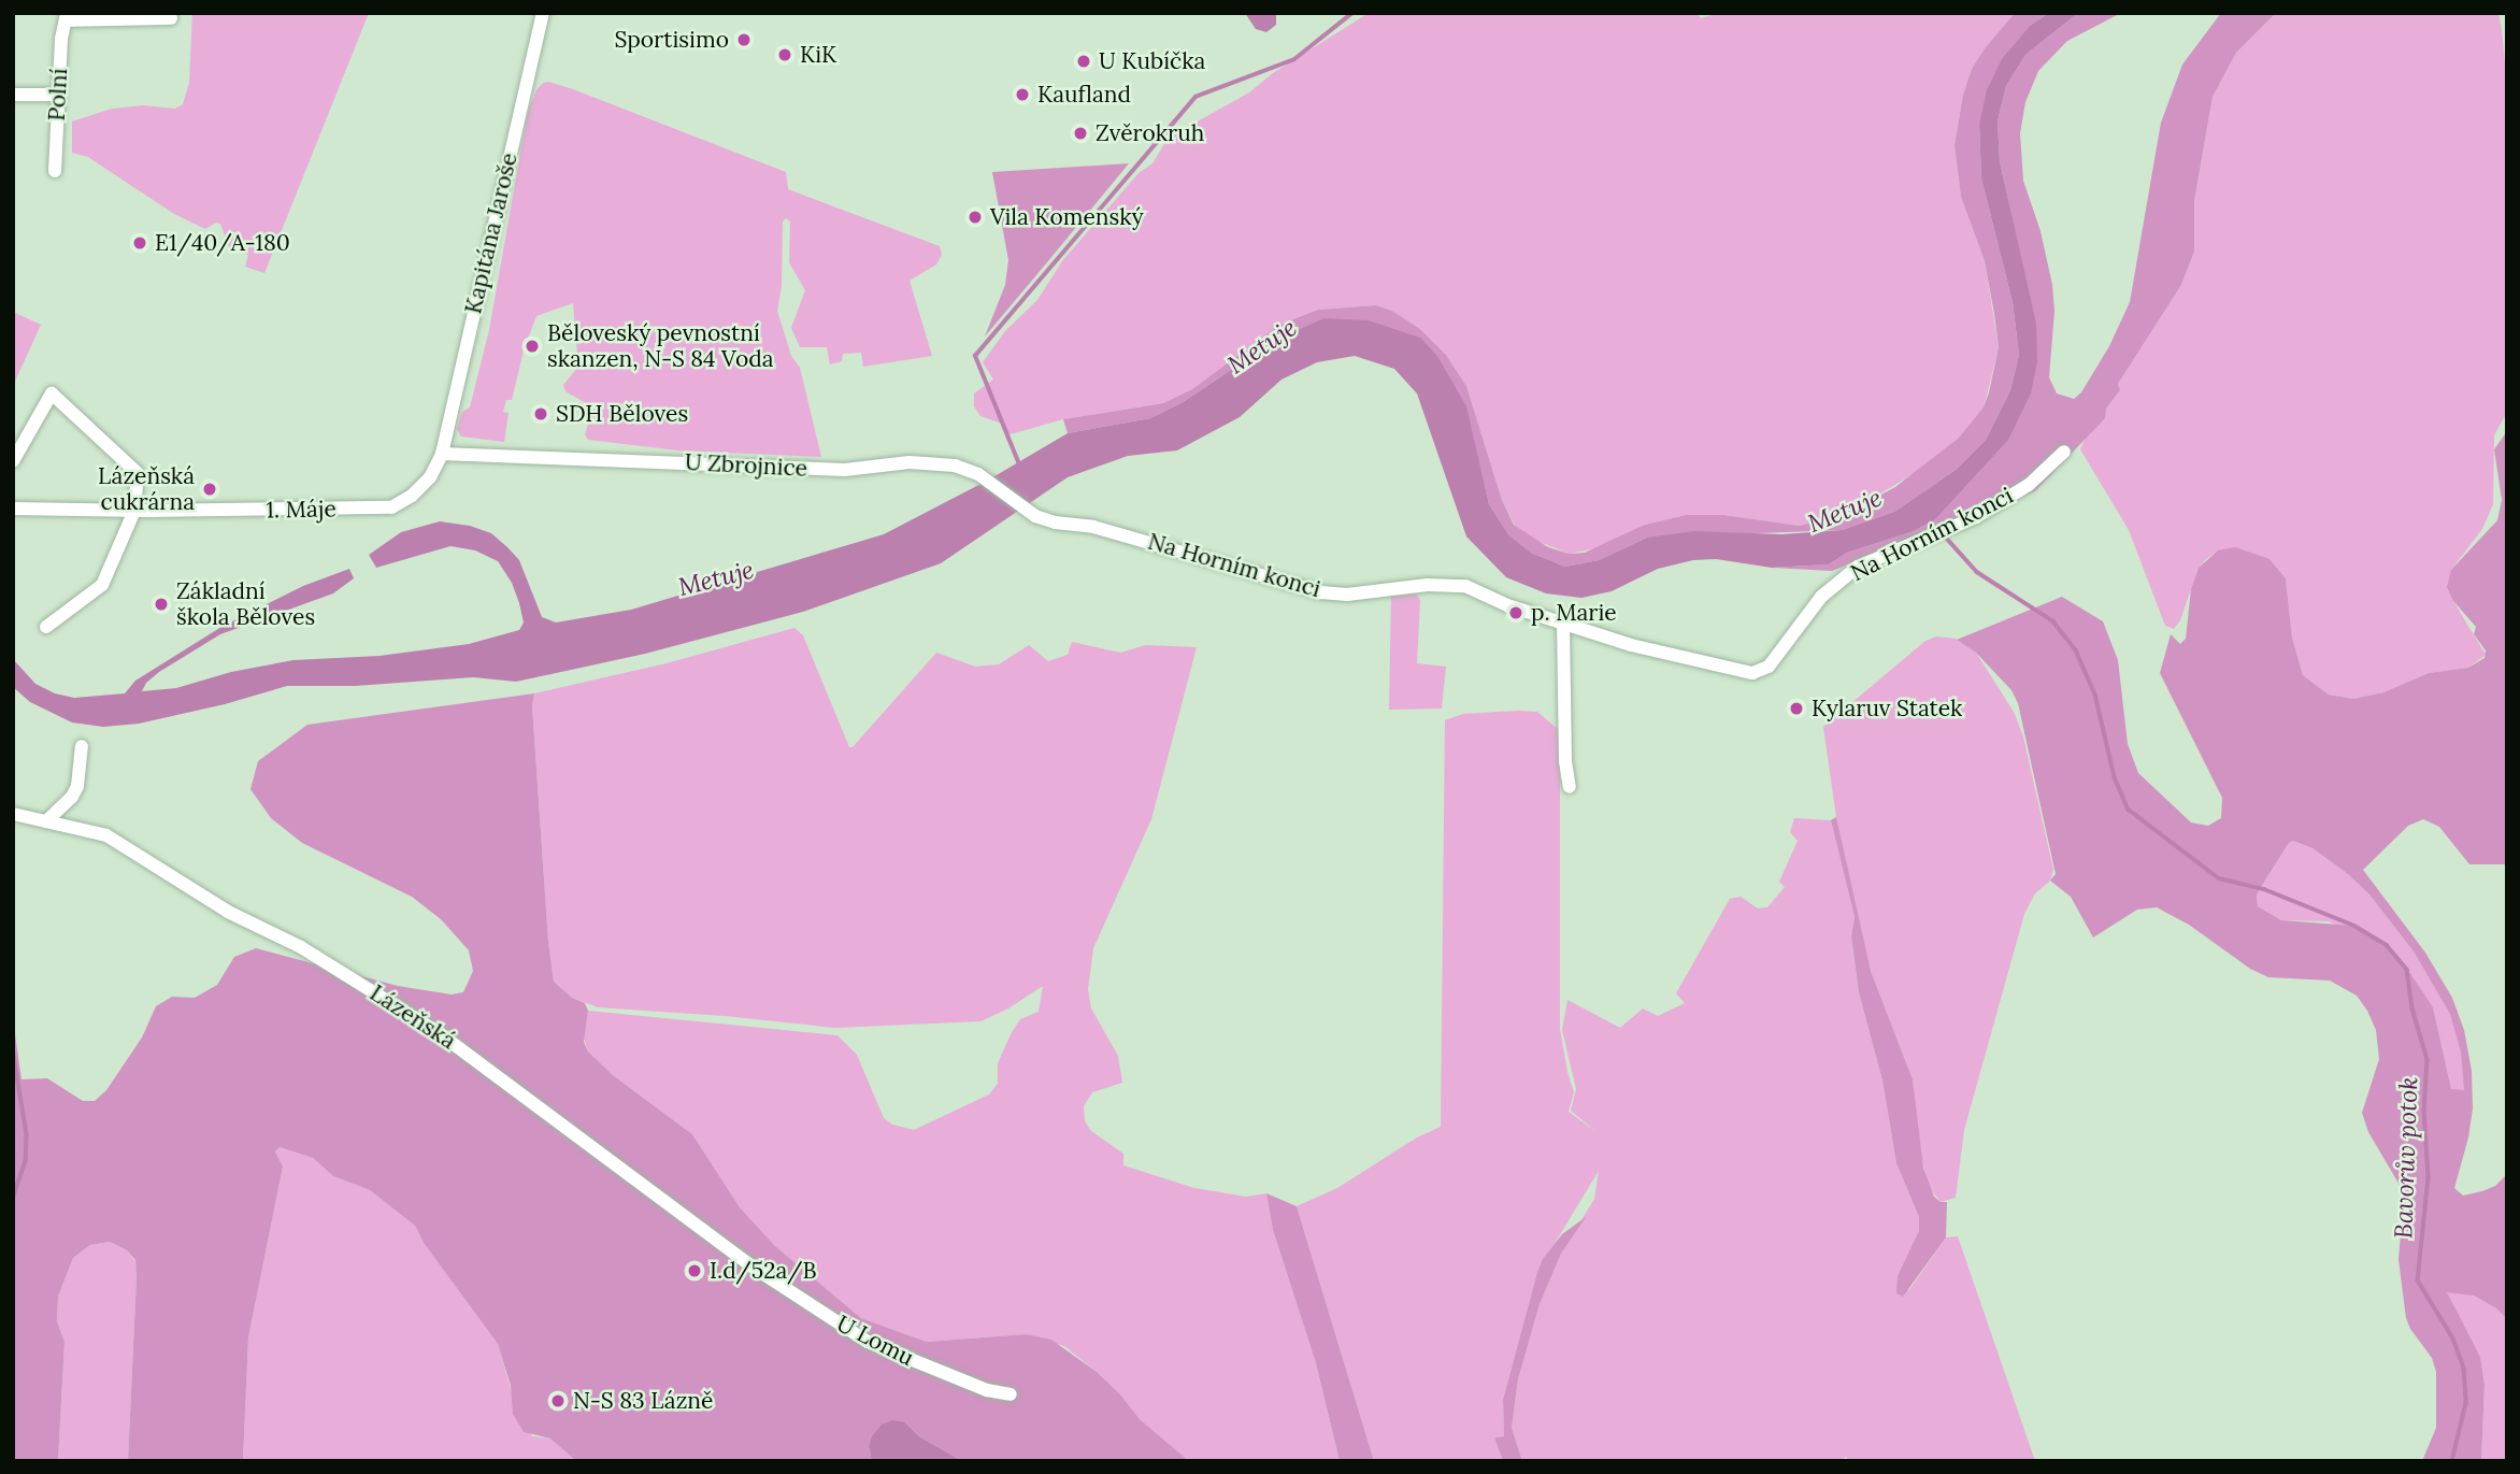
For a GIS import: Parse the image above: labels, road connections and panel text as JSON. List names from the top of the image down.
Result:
{
  "streets": {
    "street": [
      "Polní",
      "Kapitána Jaroše",
      "U Zbrojnice",
      "1. Máje",
      "Na Horním konci",
      "Lázeňská",
      "U Lomu"
    ]
  },
  "crossings": [
    ["Kapitána Jaroše", "U Zbrojnice"],
    ["Kapitána Jaroše", "1. Máje"],
    ["U Zbrojnice", "1. Máje"],
    ["U Zbrojnice", "Na Horním konci"],
    ["Lázeňská", "U Lomu"]
  ],
  "water": ["Metuje", "Bavorův potok"],
  "places": [
    "Sportisimo",
    "KiK",
    "U Kubíčka",
    "Kaufland",
    "Zvěrokruh",
    "Vila Komenský",
    "E1/40/A-180",
    "Běloveský pevnostní skanzen, N-S 84 Voda",
    "SDH Běloves",
    "Lázeňská cukrárna",
    "Základní škola Běloves",
    "p. Marie",
    "Kylaruv Statek",
    "I.d/52a/B",
    "N-S 83 Lázně"
  ]
}
